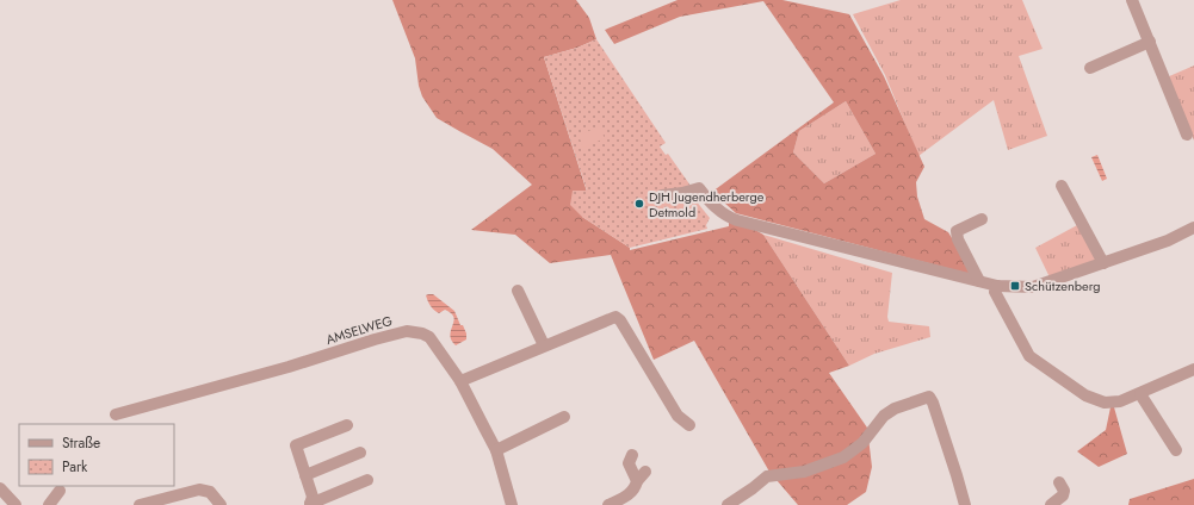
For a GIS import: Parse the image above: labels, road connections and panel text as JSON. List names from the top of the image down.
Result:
{
  "streets": {
    "street": ["AMSELWEG"]
  },
  "places": {
    "other": ["DJH Jugendherberge Detmold"],
    "transit": ["Schützenberg"]
  },
  "legend": ["Straße", "Park"]
}
